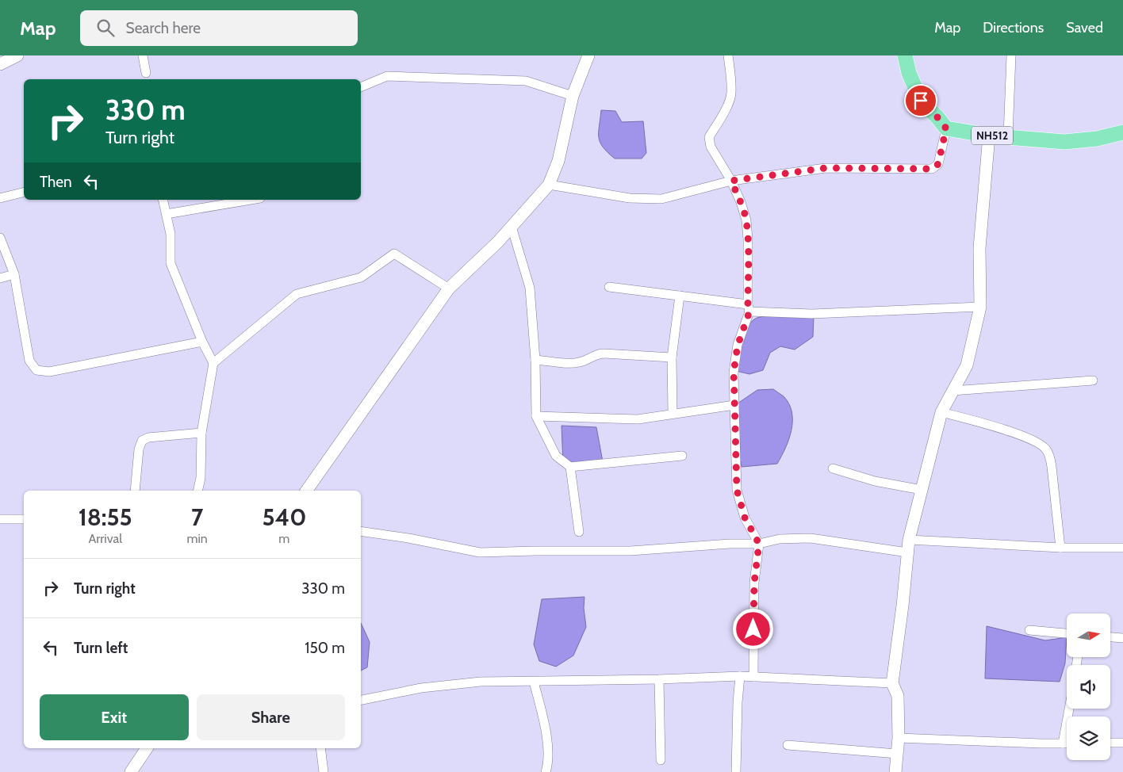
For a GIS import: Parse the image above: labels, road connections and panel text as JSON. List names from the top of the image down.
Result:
{
  "streets": {
    "main road": ["NH512"]
  },
  "north": "right",
  "page": {
    "header": "Map",
    "search": "Search here",
    "nav": ["Map", "Directions", "Saved"],
    "turn": ["330 m", "Turn right"],
    "then": "Then",
    "eta": [
      "18:55",
      "Arrival",
      "7",
      "min",
      "540",
      "m"
    ],
    "list": [
      {
        "name": "Turn right",
        "value": "330 m"
      },
      {
        "name": "Turn left",
        "value": "150 m"
      }
    ],
    "buttons": ["Exit", "Share"]
  }
}
